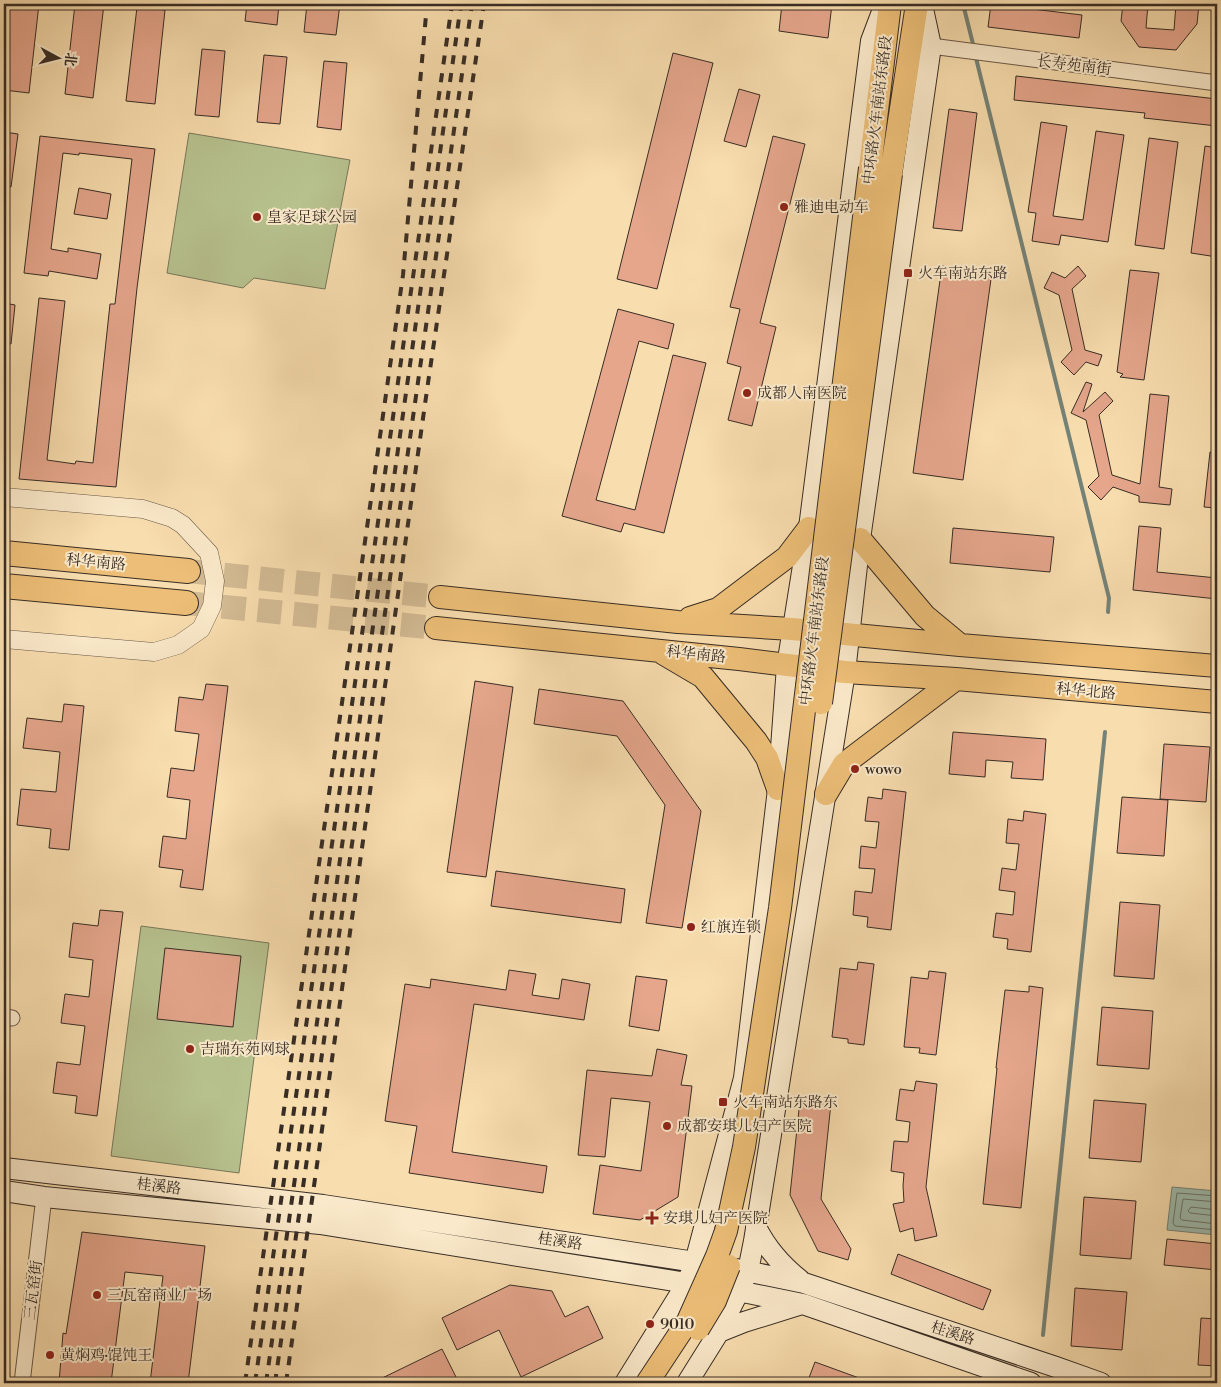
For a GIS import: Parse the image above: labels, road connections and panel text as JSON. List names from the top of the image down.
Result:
{
  "streets": {
    "highway": ["科华南路"],
    "main road": ["中环路火车南站东路段", "科华北路", "桂溪路"],
    "street": ["长寿苑南街", "三瓦窑街"]
  },
  "crossings": [
    ["科华南路", "科华北路"],
    ["桂溪路", "三瓦窑街"]
  ],
  "places": {
    "other": [
      "雅迪电动车",
      "皇家足球公园",
      "成都人南医院",
      "wowo",
      "红旗连锁",
      "吉瑞东苑网球",
      "成都安琪儿妇产医院",
      "三瓦窑商业广场",
      "9010",
      "黄焖鸡·馄饨王"
    ],
    "transit": ["火车南站东路", "火车南站东路东"],
    "health": ["安琪儿妇产医院"]
  },
  "north": "right"
}
